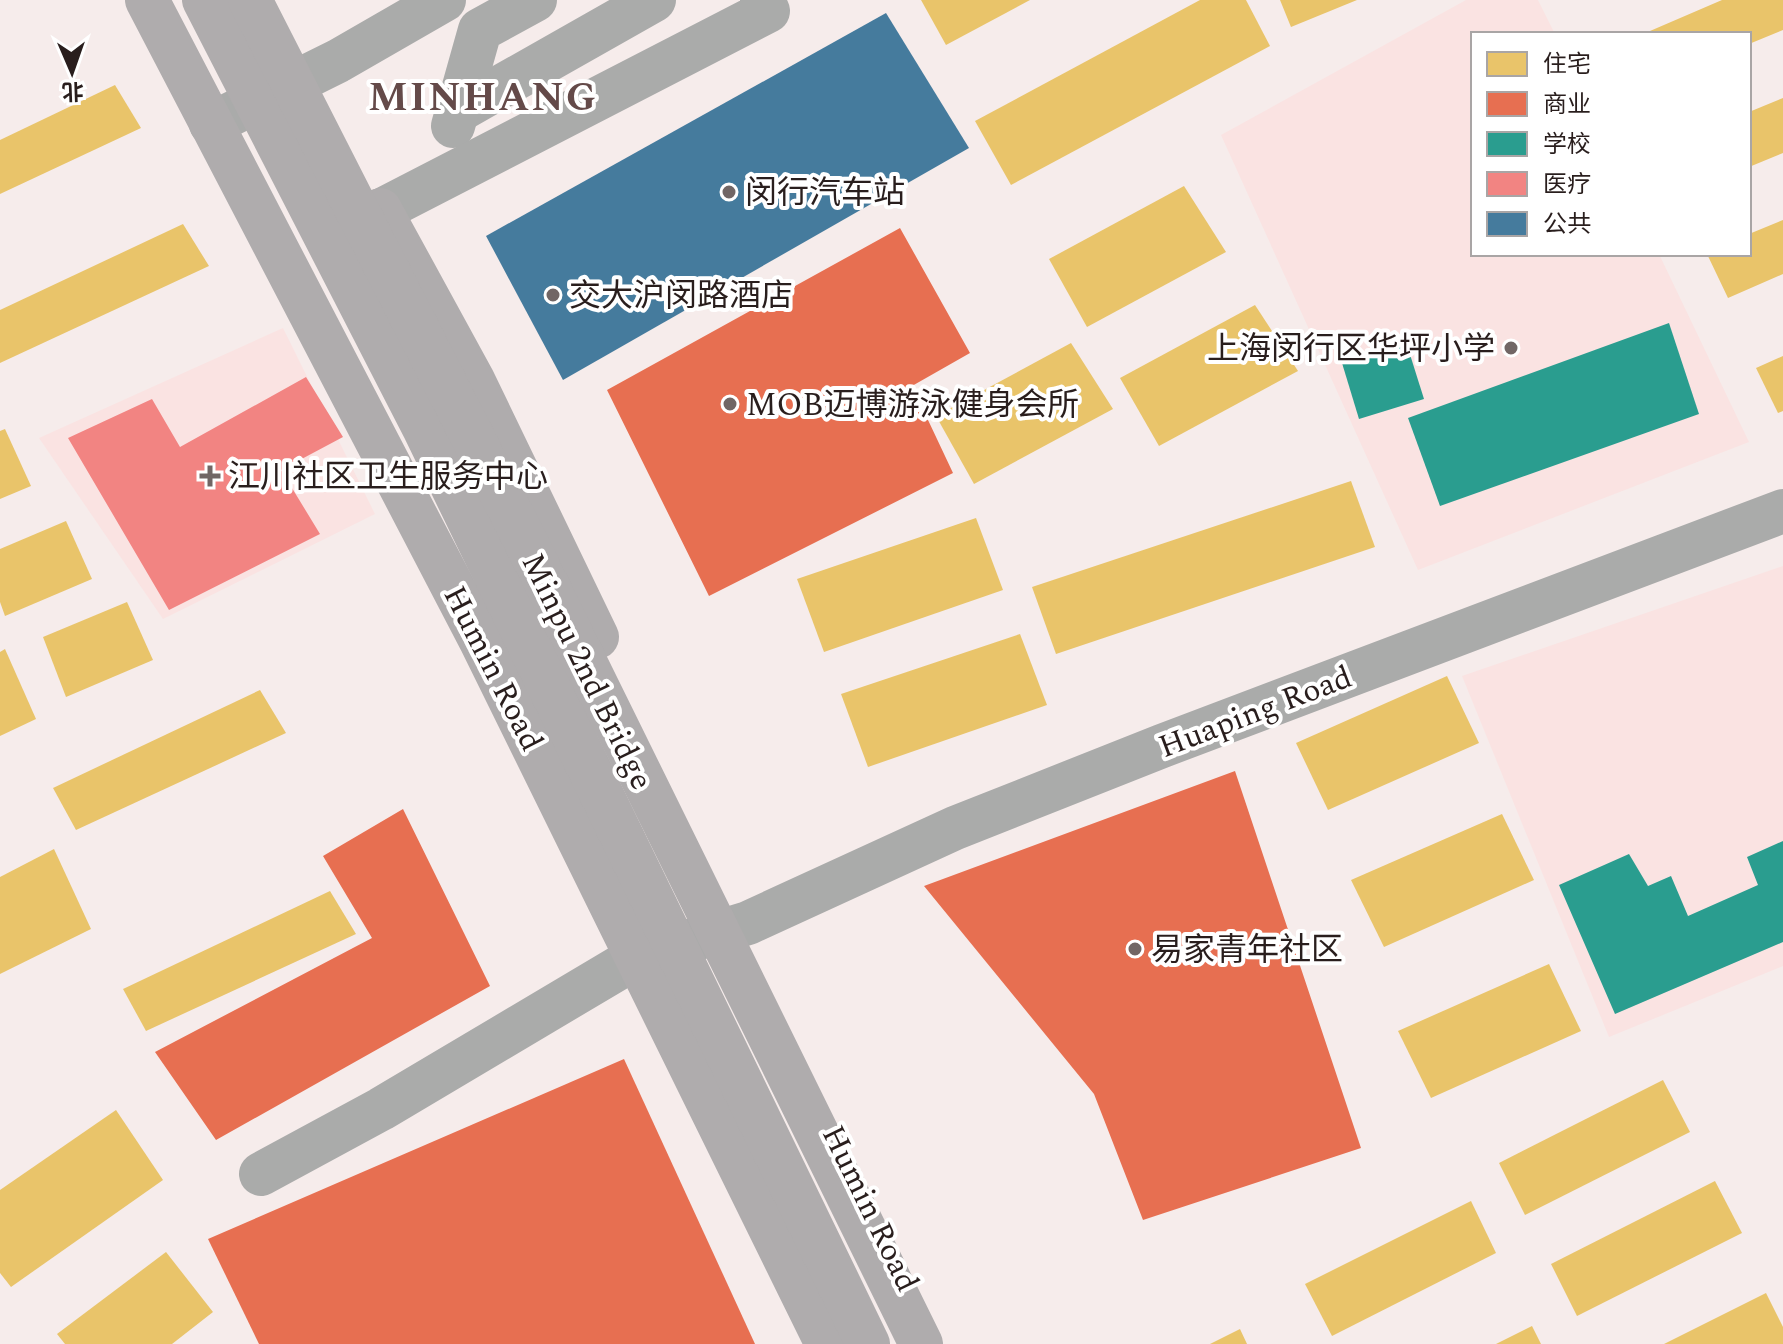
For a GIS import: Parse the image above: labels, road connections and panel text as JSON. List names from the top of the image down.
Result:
{
  "streets": {
    "main road": ["Humin Road", "Minpu 2nd Bridge"],
    "street": ["Huaping Road"]
  },
  "crossings": [
    ["Humin Road", "Huaping Road"]
  ],
  "districts": ["MINHANG"],
  "places": {
    "other": [
      "闵行汽车站",
      "交大沪闵路酒店",
      "上海闵行区华坪小学",
      "MOB迈博游泳健身会所",
      "易家青年社区"
    ],
    "health": ["江川社区卫生服务中心"]
  },
  "legend": [
    "住宅",
    "商业",
    "学校",
    "医疗",
    "公共"
  ],
  "north": "bottom"
}
